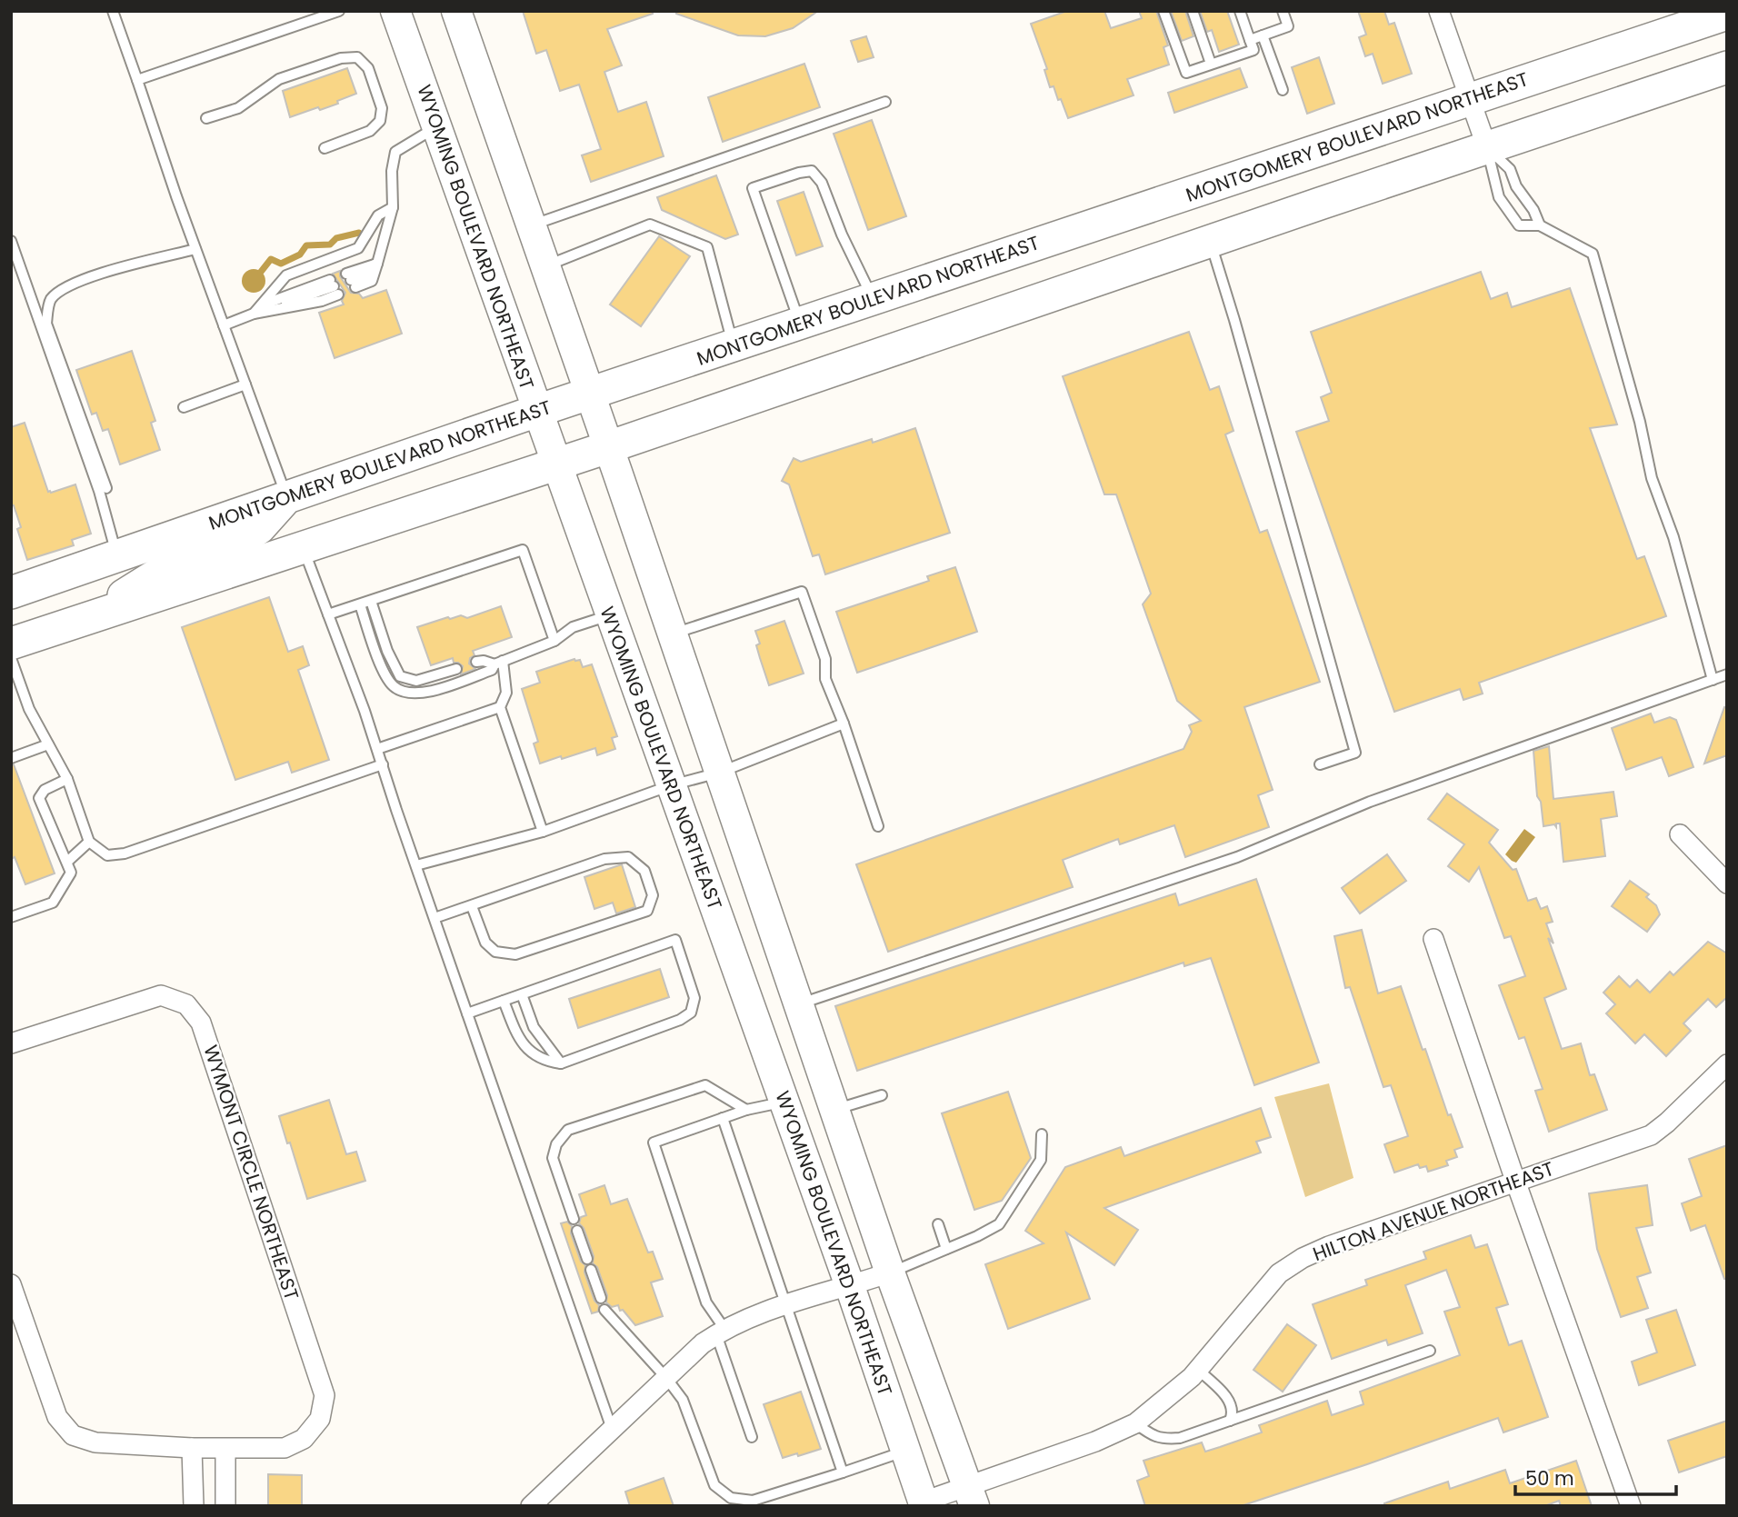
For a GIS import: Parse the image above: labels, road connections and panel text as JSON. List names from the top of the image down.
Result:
{
  "streets": {
    "main road": ["MONTGOMERY BOULEVARD NORTHEAST", "WYOMING BOULEVARD NORTHEAST"],
    "street": ["WYMONT CIRCLE NORTHEAST", "HILTON AVENUE NORTHEAST"]
  },
  "crossings": [
    ["MONTGOMERY BOULEVARD NORTHEAST", "WYOMING BOULEVARD NORTHEAST"],
    ["WYOMING BOULEVARD NORTHEAST", "HILTON AVENUE NORTHEAST"]
  ],
  "scale_bar": "50 m"
}
